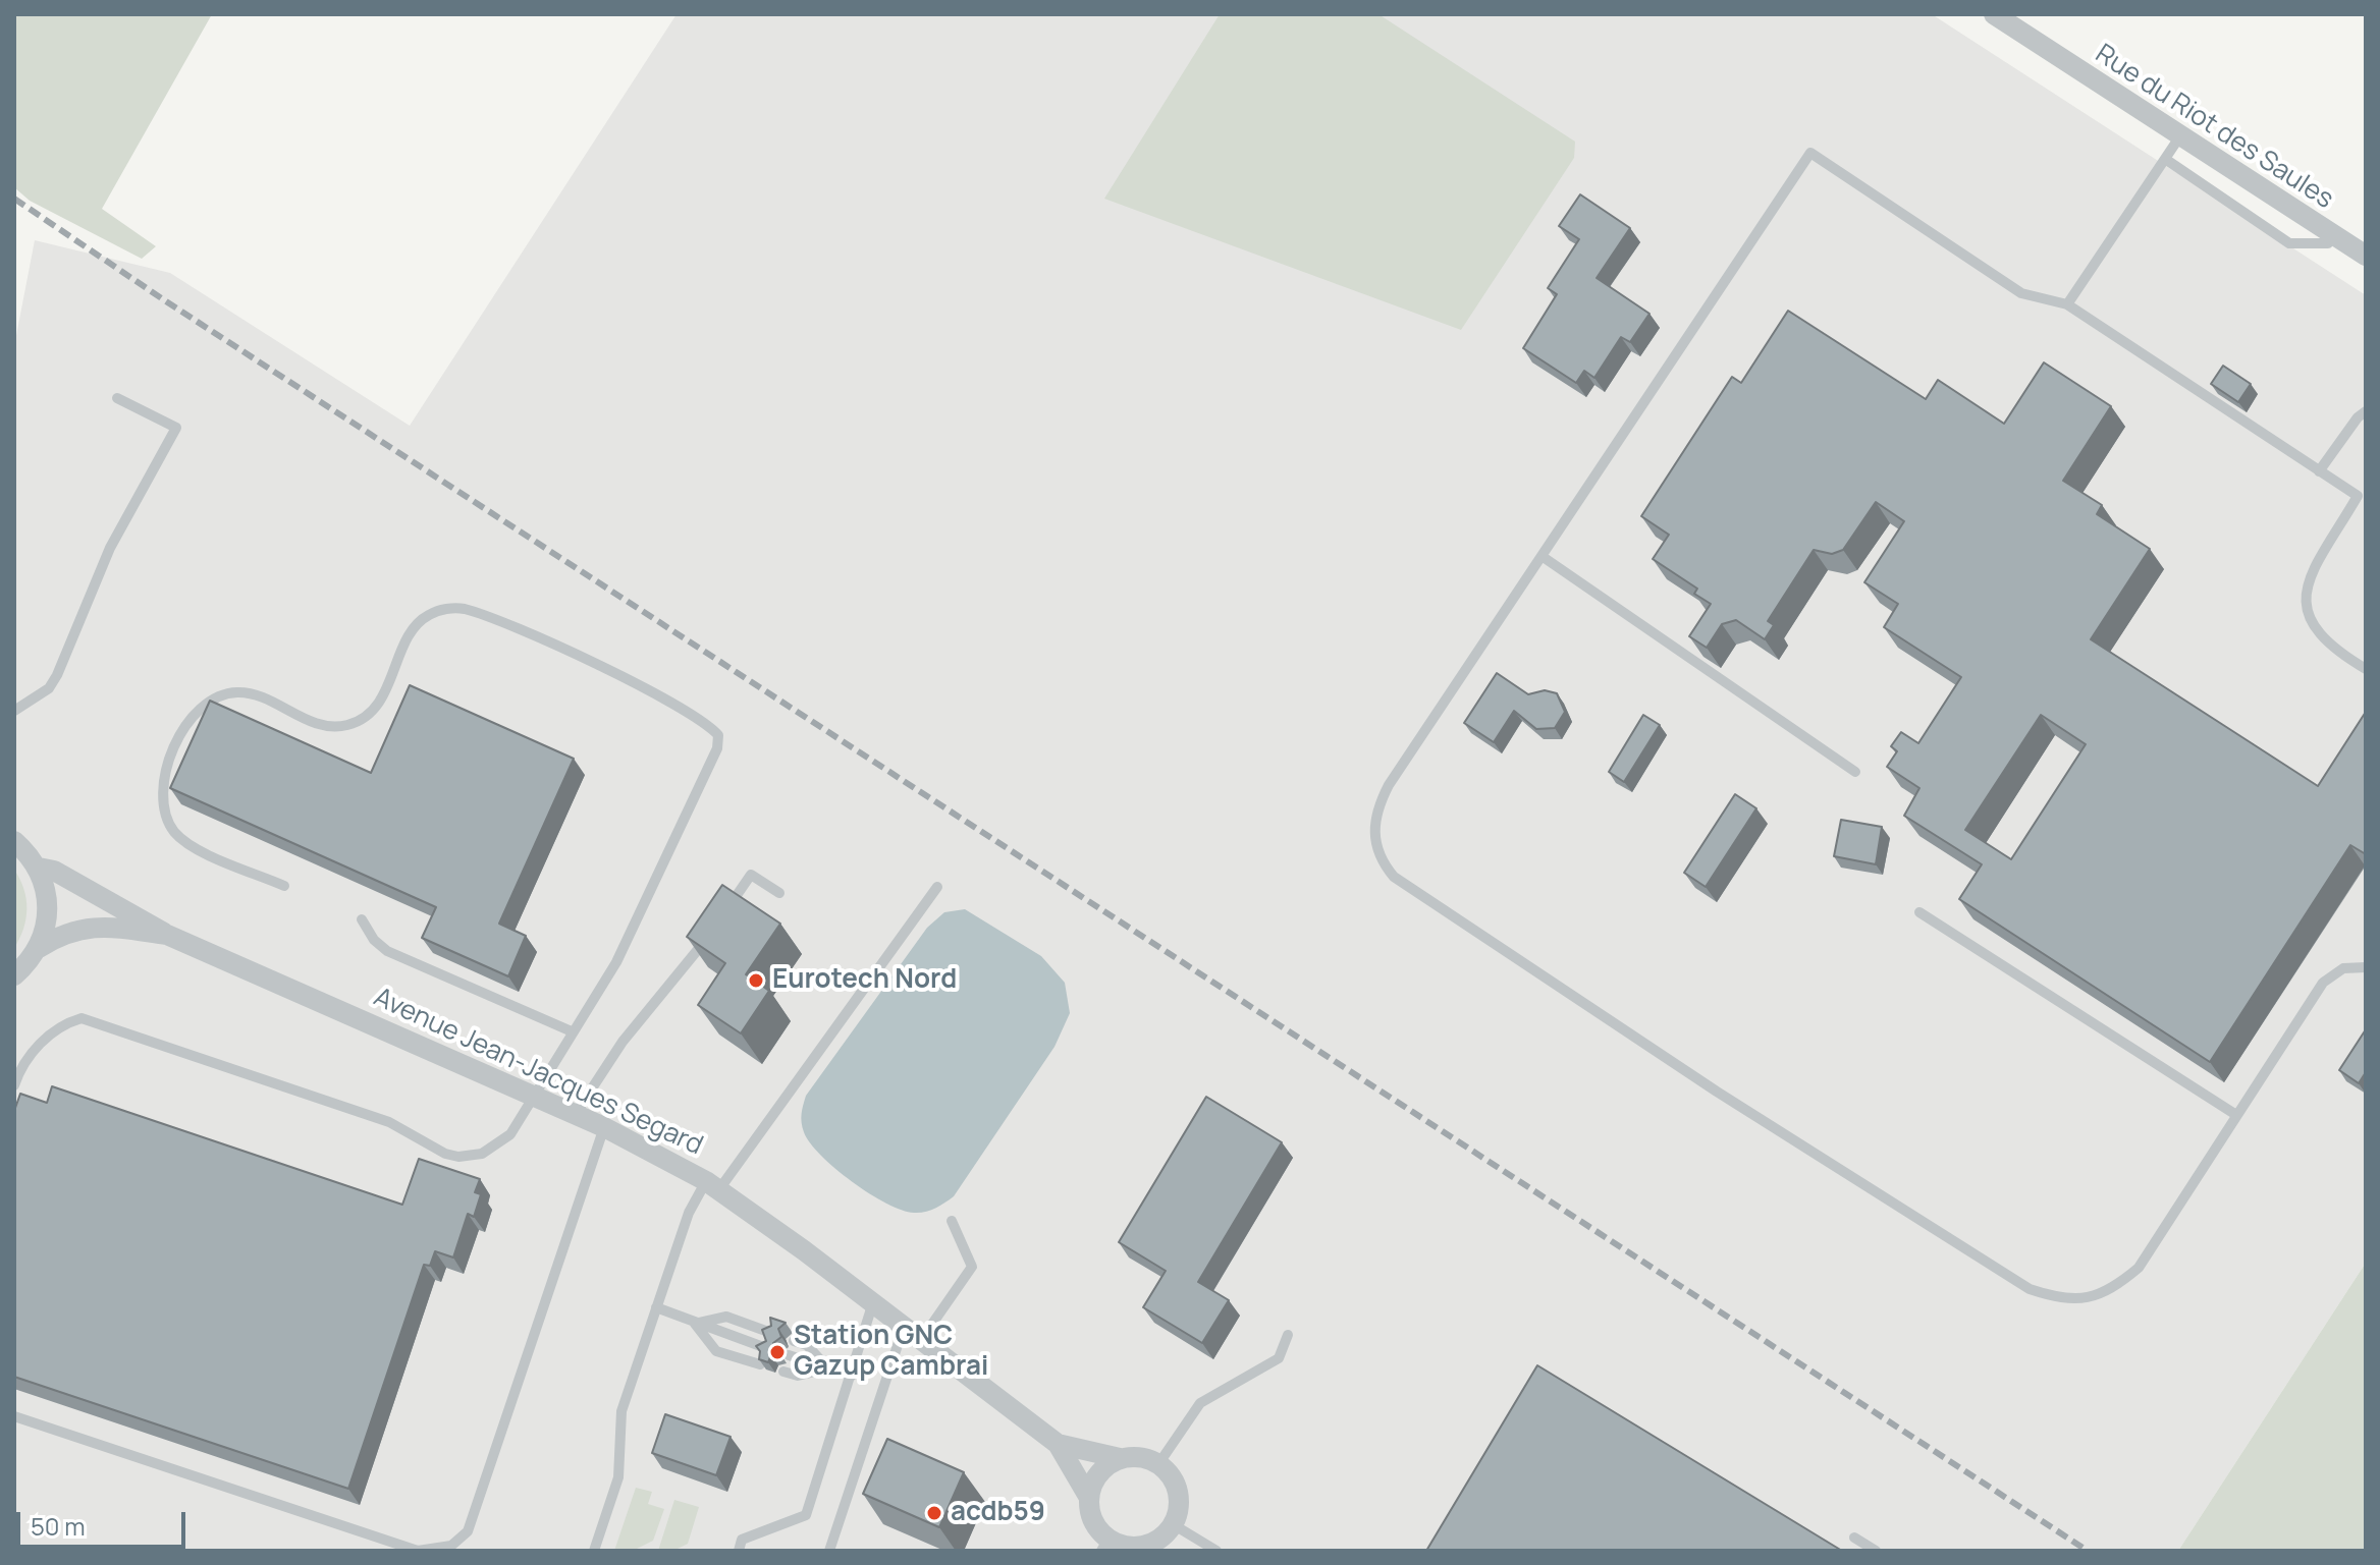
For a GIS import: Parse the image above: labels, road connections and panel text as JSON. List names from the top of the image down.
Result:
{
  "streets": {
    "street": ["Rue du Riot des Saules", "Avenue Jean-Jacques Segard"]
  },
  "places": ["Eurotech Nord", "Station GNC Gazup Cambrai", "acdb59"],
  "scale_bar": "50 m"
}
